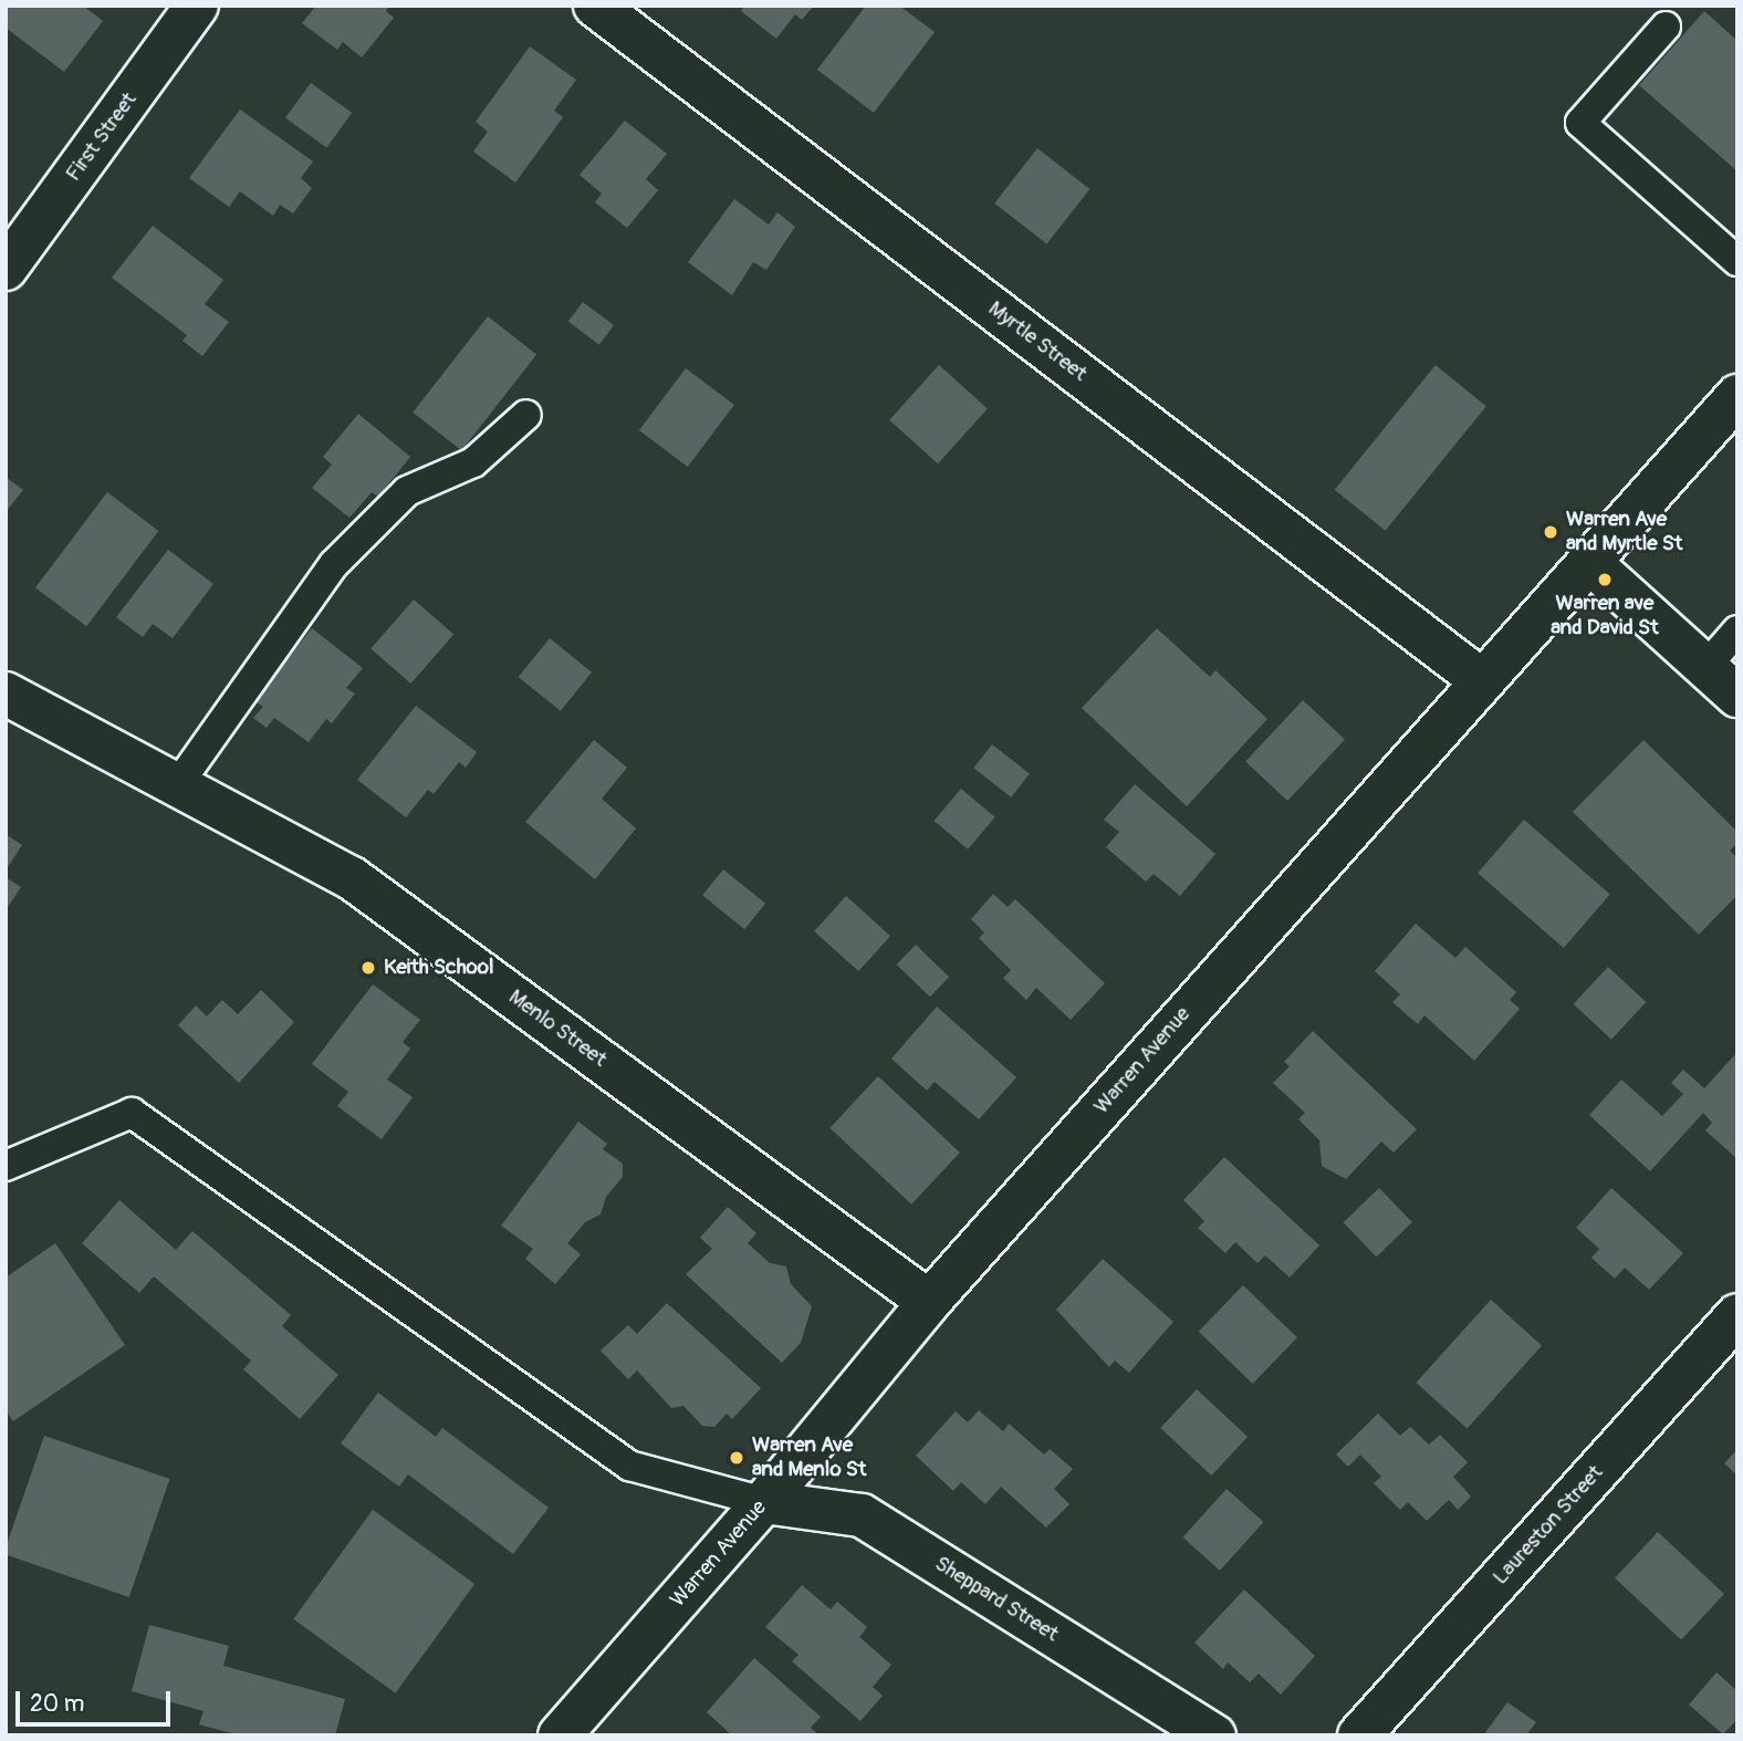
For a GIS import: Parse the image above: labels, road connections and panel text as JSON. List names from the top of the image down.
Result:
{
  "streets": {
    "street": [
      "First Street",
      "Myrtle Street",
      "Menlo Street",
      "Warren Avenue",
      "Laureston Street",
      "Sheppard Street"
    ]
  },
  "crossings": [
    ["Myrtle Street", "Warren Avenue"],
    ["Menlo Street", "Warren Avenue"],
    ["Warren Avenue", "Sheppard Street"]
  ],
  "places": [
    "Warren Ave and Myrtle St",
    "Warren ave and David St",
    "Keith School",
    "Warren Ave and Menlo St"
  ],
  "scale_bar": "20 m"
}
